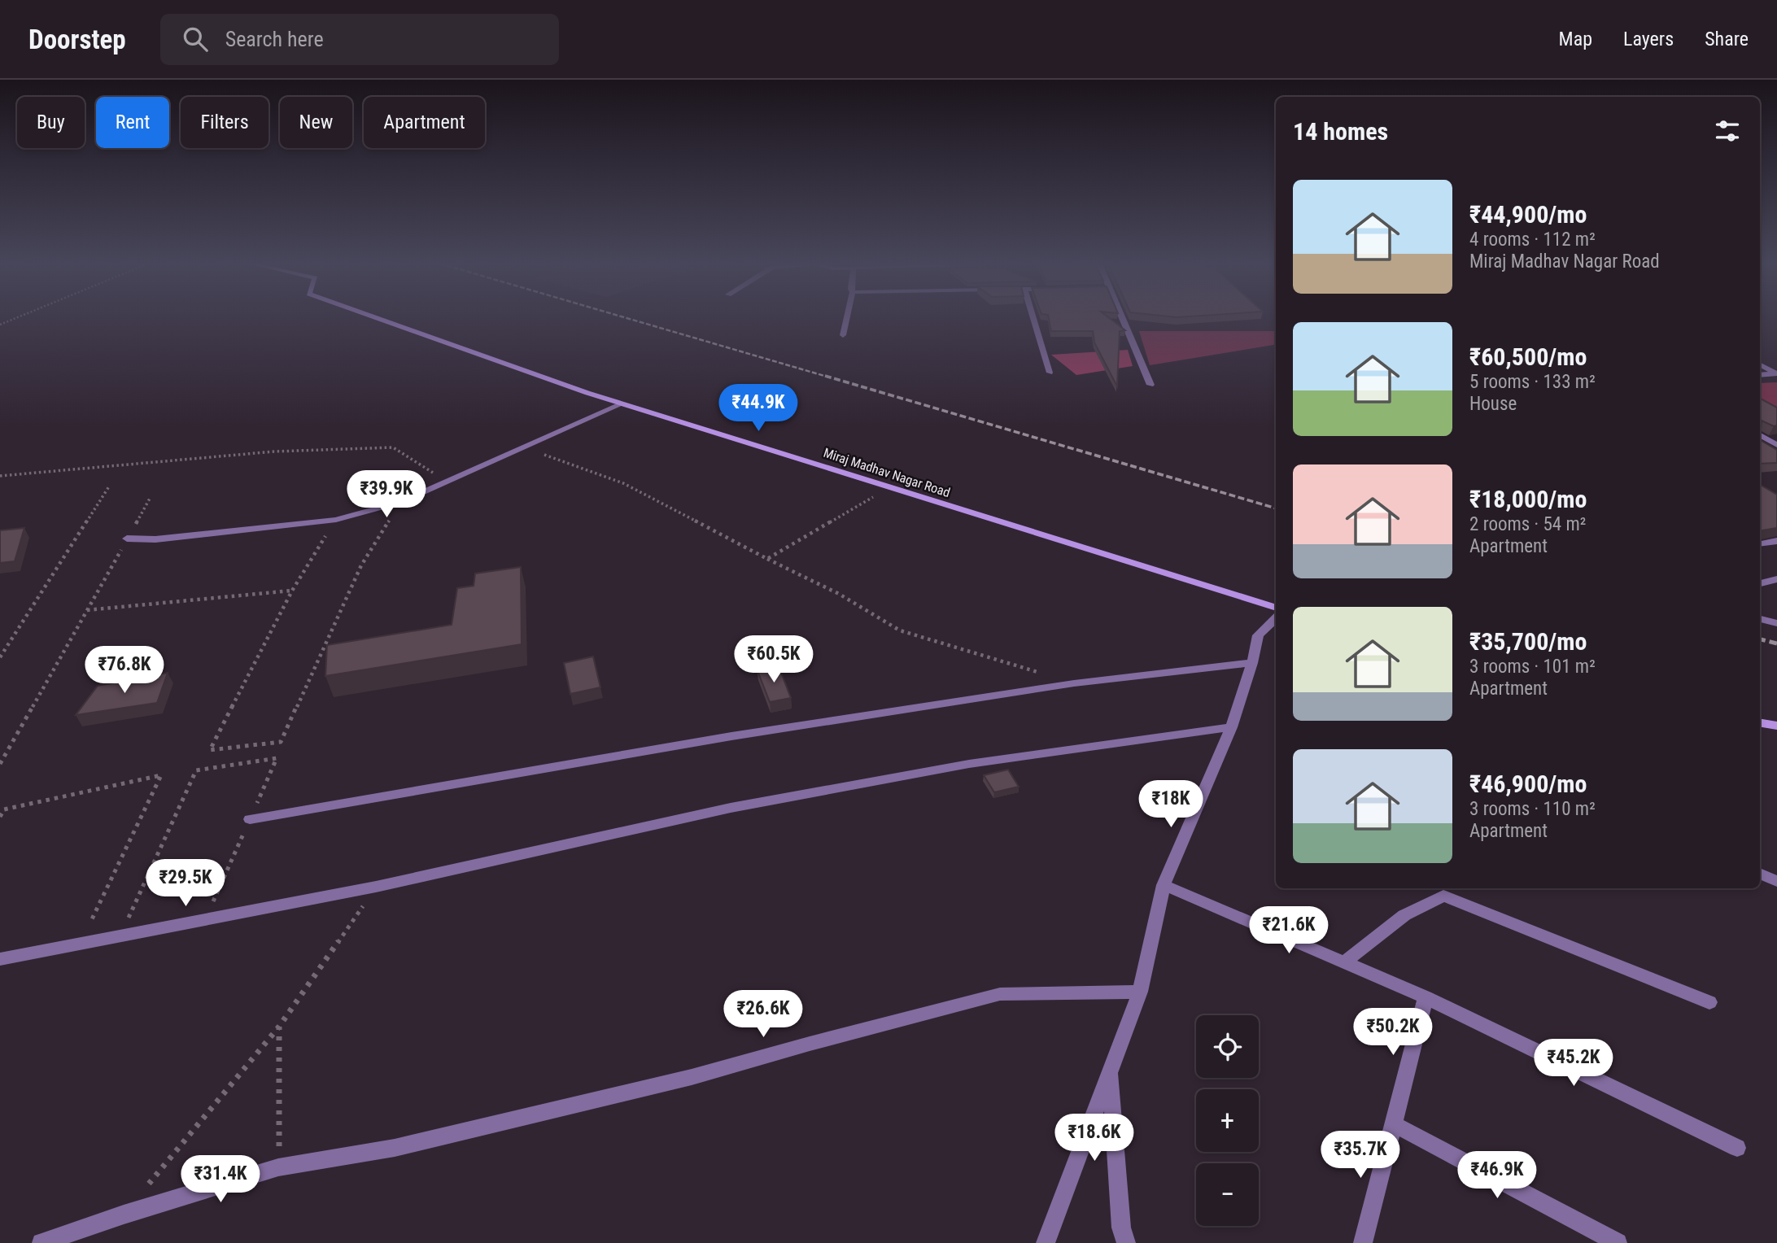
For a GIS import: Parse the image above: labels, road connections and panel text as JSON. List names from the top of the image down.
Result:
{
  "streets": {
    "street": ["Miraj Madhav Nagar Road"]
  },
  "page": {
    "header": "Doorstep",
    "search": "Search here",
    "nav": ["Map", "Layers", "Share"],
    "chip": [
      "Buy",
      "Rent",
      "Filters",
      "New",
      "Apartment"
    ],
    "heading": "14 homes",
    "list": [
      {
        "name": "₹44,900/mo",
        "note": "4 rooms · 112 m² · Miraj Madhav Nagar Road"
      },
      {
        "name": "₹60,500/mo",
        "note": "5 rooms · 133 m² · House"
      },
      {
        "name": "₹18,000/mo",
        "note": "2 rooms · 54 m² · Apartment"
      },
      {
        "name": "₹35,700/mo",
        "note": "3 rooms · 101 m² · Apartment"
      },
      {
        "name": "₹46,900/mo",
        "note": "3 rooms · 110 m² · Apartment"
      }
    ],
    "price": [
      "₹44.9K",
      "₹39.9K",
      "₹60.5K",
      "₹76.8K",
      "₹18K",
      "₹29.5K",
      "₹21.6K",
      "₹26.6K",
      "₹50.2K",
      "₹45.2K",
      "₹18.6K",
      "₹35.7K",
      "₹46.9K",
      "₹31.4K"
    ],
    "map_buttons": ["+", "−"]
  }
}
